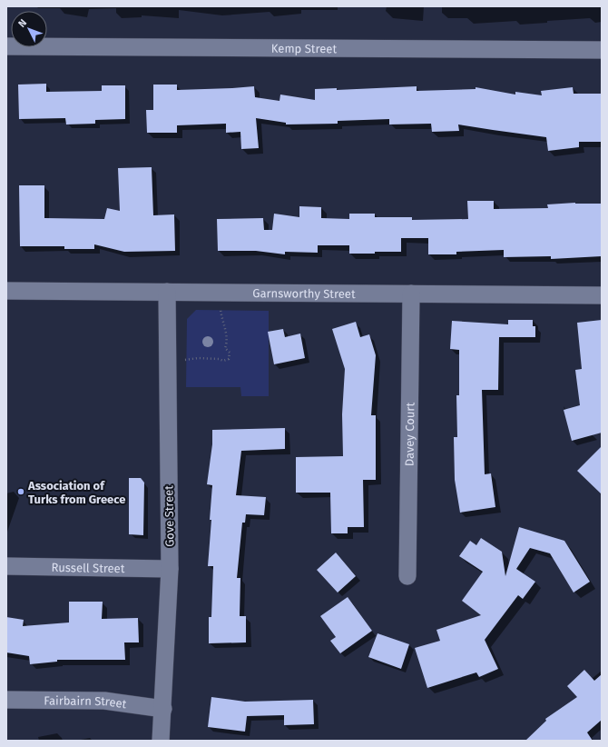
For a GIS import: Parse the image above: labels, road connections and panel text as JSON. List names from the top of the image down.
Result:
{
  "streets": {
    "street": [
      "Kemp Street",
      "Garnsworthy Street",
      "Davey Court",
      "Gove Street",
      "Russell Street",
      "Fairbairn Street"
    ]
  },
  "crossings": [
    ["Garnsworthy Street", "Davey Court"],
    ["Garnsworthy Street", "Gove Street"],
    ["Gove Street", "Russell Street"],
    ["Gove Street", "Fairbairn Street"]
  ],
  "places": ["Association of Turks from Greece"],
  "north": "top left"
}
